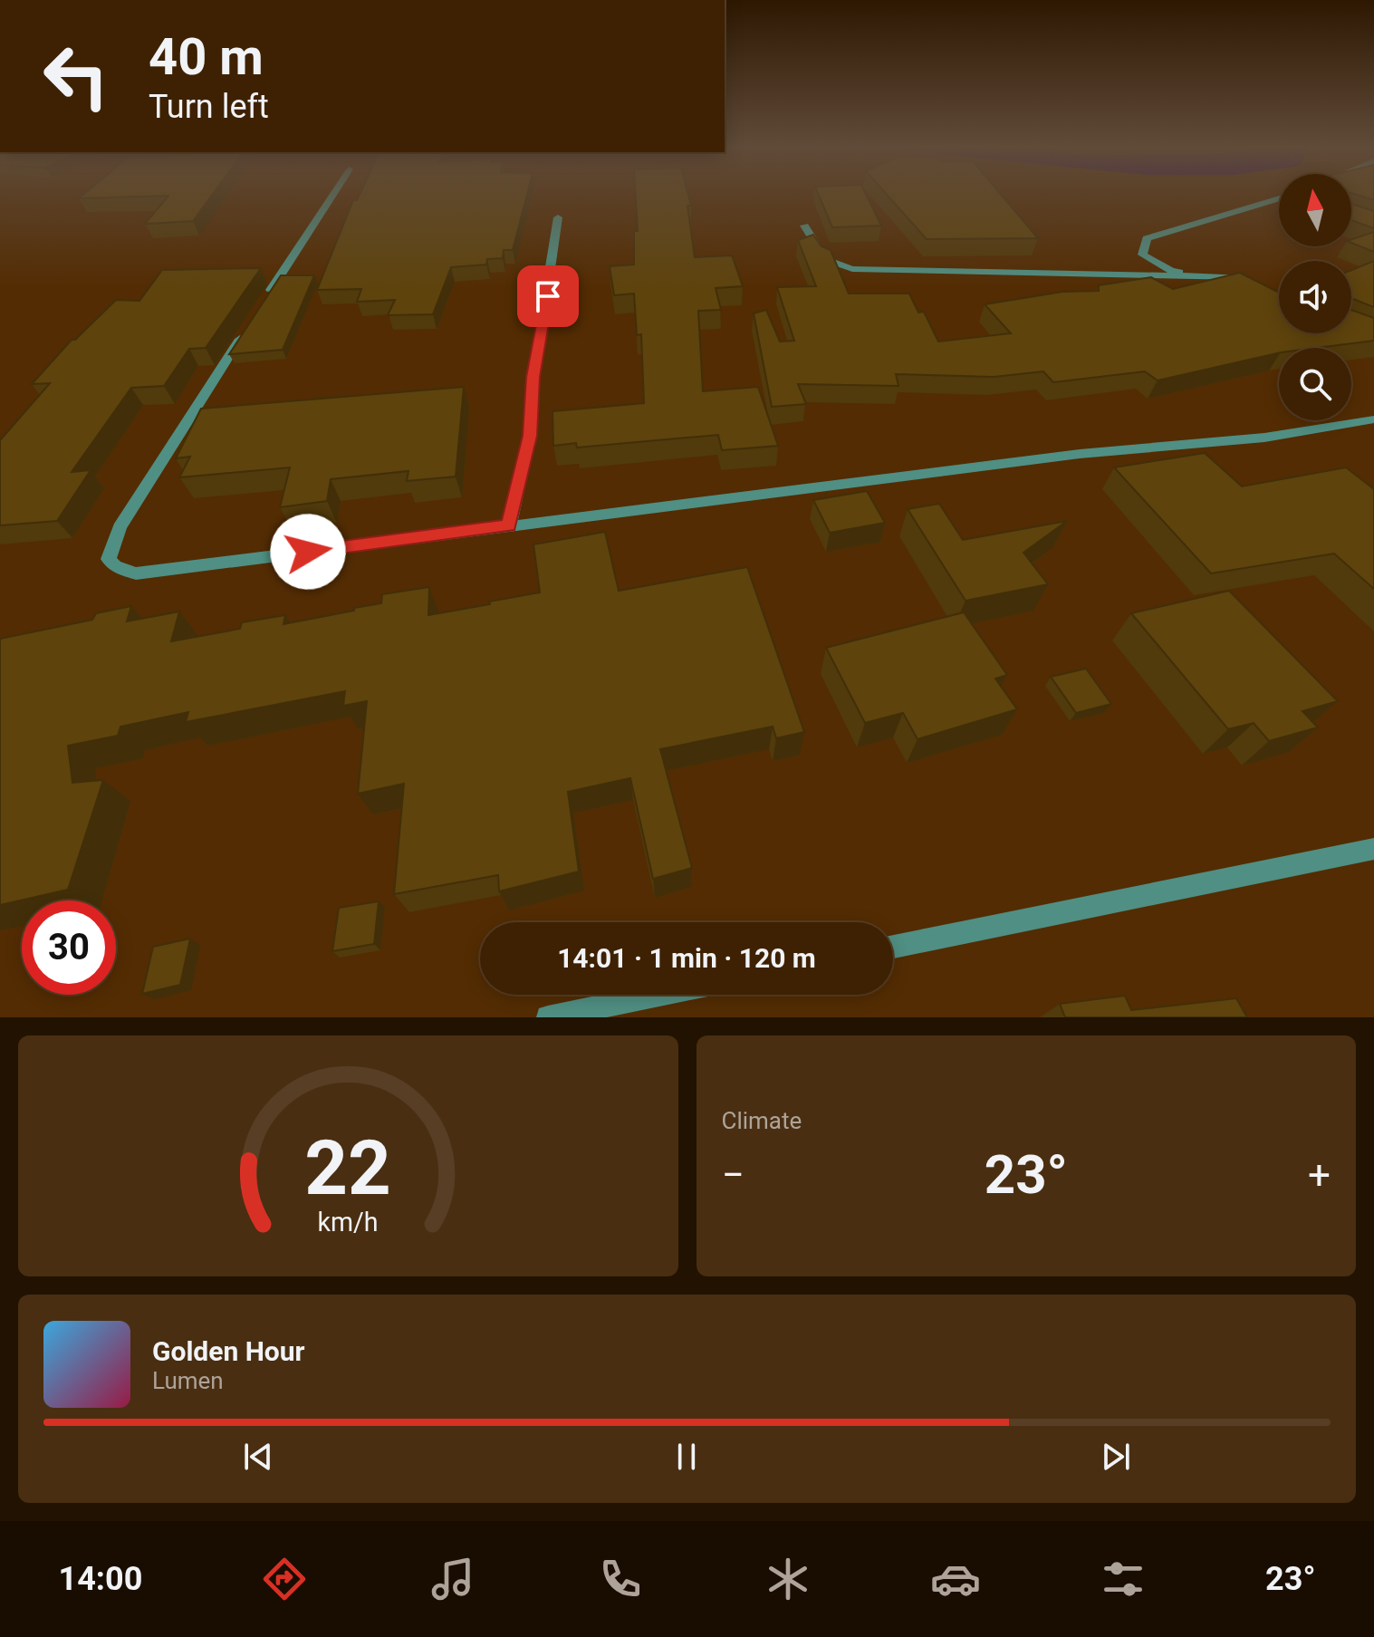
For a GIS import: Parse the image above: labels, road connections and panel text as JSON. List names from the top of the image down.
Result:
{
  "north": "top",
  "page": {
    "turn": ["40 m", "Turn left"],
    "limit": "30",
    "trip": "14:01 · 1 min · 120 m",
    "tile": "Climate",
    "heat": ["−", "23°", "+"],
    "song": ["Golden Hour", "Lumen"],
    "tabs": ["14:00", "23°"],
    "gauge": ["22", "km/h"]
  }
}
